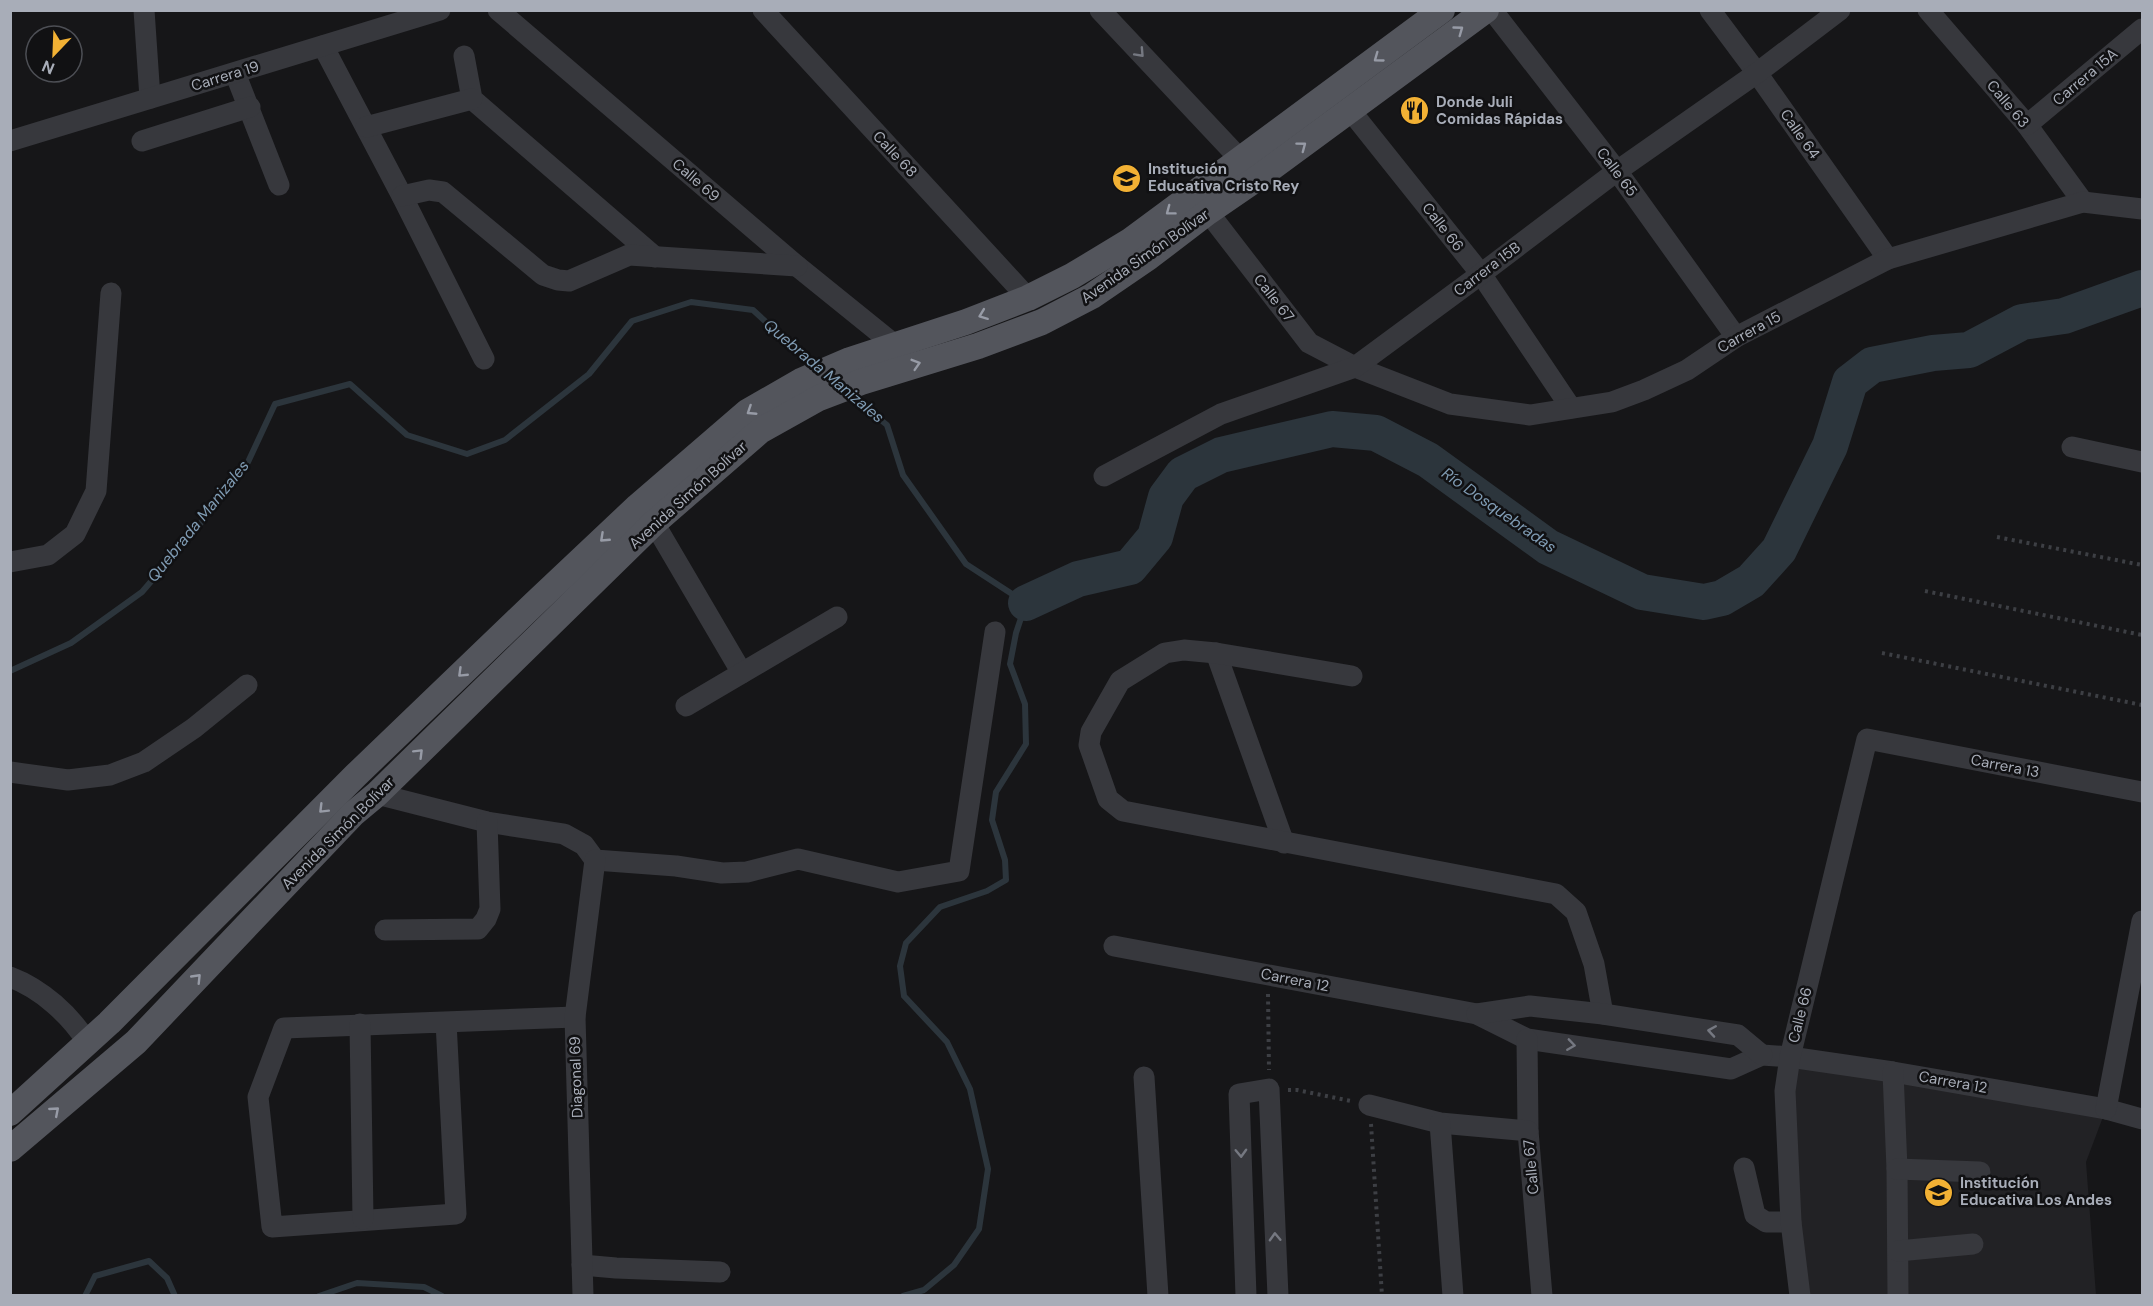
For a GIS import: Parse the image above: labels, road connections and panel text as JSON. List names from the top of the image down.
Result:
{
  "streets": {
    "main road": ["Avenida Simón Bolívar"],
    "street": [
      "Carrera 19",
      "Carrera 15A",
      "Calle 63",
      "Calle 64",
      "Calle 68",
      "Calle 65",
      "Calle 69",
      "Calle 66",
      "Carrera 15B",
      "Calle 67",
      "Carrera 15",
      "Carrera 13",
      "Carrera 12",
      "Diagonal 69"
    ]
  },
  "crossings": [
    ["Carrera 15A", "Calle 63"],
    ["Calle 63", "Carrera 15"],
    ["Calle 64", "Carrera 15B"],
    ["Calle 64", "Carrera 15"],
    ["Calle 68", "Avenida Simón Bolívar"],
    ["Calle 65", "Carrera 15B"],
    ["Calle 65", "Carrera 15"],
    ["Calle 69", "Avenida Simón Bolívar"],
    ["Calle 66", "Avenida Simón Bolívar"],
    ["Calle 66", "Carrera 15B"],
    ["Calle 66", "Carrera 15"],
    ["Calle 66", "Carrera 13"],
    ["Calle 66", "Carrera 12"],
    ["Avenida Simón Bolívar", "Calle 67"],
    ["Carrera 15B", "Calle 67"],
    ["Carrera 15B", "Carrera 15"],
    ["Calle 67", "Carrera 15"],
    ["Calle 67", "Carrera 12"]
  ],
  "water": ["Quebrada Manizales", "Río Dosquebradas"],
  "places": {
    "restaurant": ["Donde Juli Comidas Rápidas"],
    "school or university": ["Institución Educativa Cristo Rey", "Institución Educativa Los Andes"]
  },
  "north": "bottom left"
}
